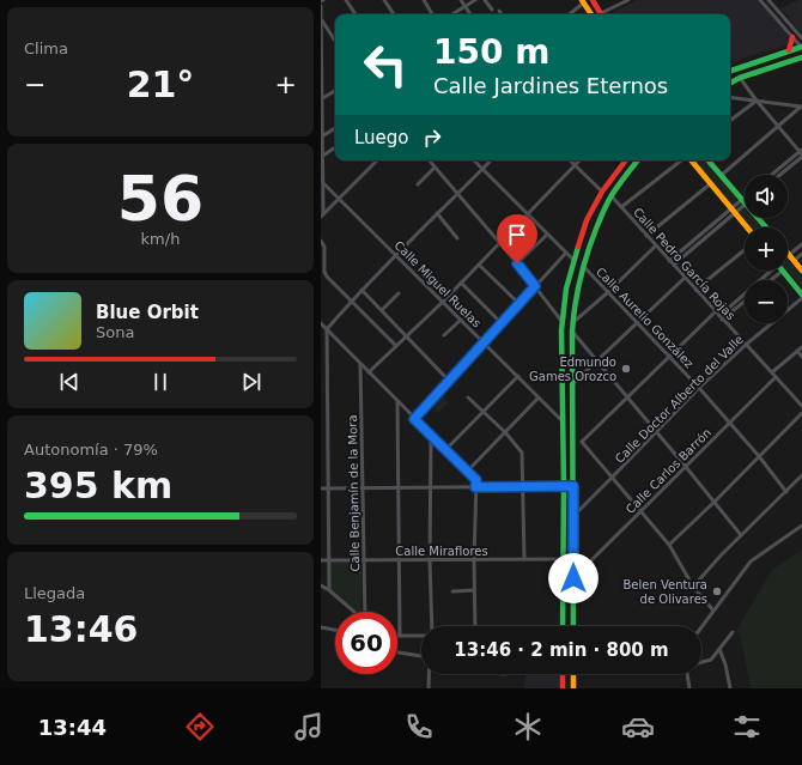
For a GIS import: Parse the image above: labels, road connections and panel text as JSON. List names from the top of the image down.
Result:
{
  "streets": {
    "street": [
      "Calle Pedro García Rojas",
      "Calle Miguel Ruelas",
      "Calle Aurelio González",
      "Calle Doctor Alberto del Valle",
      "Calle Carlos Barrón",
      "Calle Benjamín de la Mora",
      "Calle Miraflores"
    ]
  },
  "crossings": [
    ["Calle Pedro García Rojas", "Calle Doctor Alberto del Valle"],
    ["Calle Pedro García Rojas", "Calle Carlos Barrón"],
    ["Calle Aurelio González", "Calle Doctor Alberto del Valle"],
    ["Calle Aurelio González", "Calle Carlos Barrón"],
    ["Calle Benjamín de la Mora", "Calle Miraflores"]
  ],
  "places": ["Edmundo Games Orozco", "Belen Ventura de Olivares"],
  "page": {
    "tile": [
      "Clima",
      ["56", "km/h"],
      ["Autonomía · 79%", "395 km"],
      ["Llegada", "13:46"]
    ],
    "turn": ["150 m", "Calle Jardines Eternos"],
    "heat": ["−", "21°", "+"],
    "then": "Luego",
    "map_buttons": ["+", "−"],
    "song": ["Blue Orbit", "Sona"],
    "limit": "60",
    "trip": "13:46 · 2 min · 800 m",
    "tabs": "13:44"
  }
}
